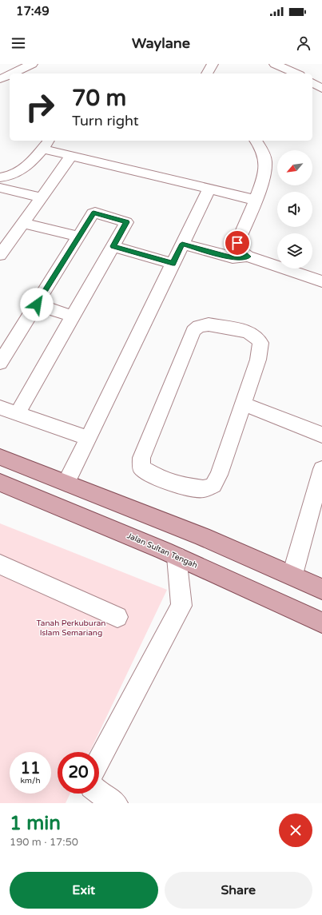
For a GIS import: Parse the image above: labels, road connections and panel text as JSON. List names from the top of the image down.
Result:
{
  "streets": {
    "main road": ["Jalan Sultan Tengah"]
  },
  "parks": ["Tanah Perkuburan Islam Semariang"],
  "north": "bottom left",
  "page": {
    "status": "17:49",
    "header": "Waylane",
    "turn": ["70 m", "Turn right"],
    "speed": "11 km/h",
    "limit": "20",
    "heading": ["1 min", "190 m · 17:50"],
    "buttons": ["Exit", "Share"]
  }
}
